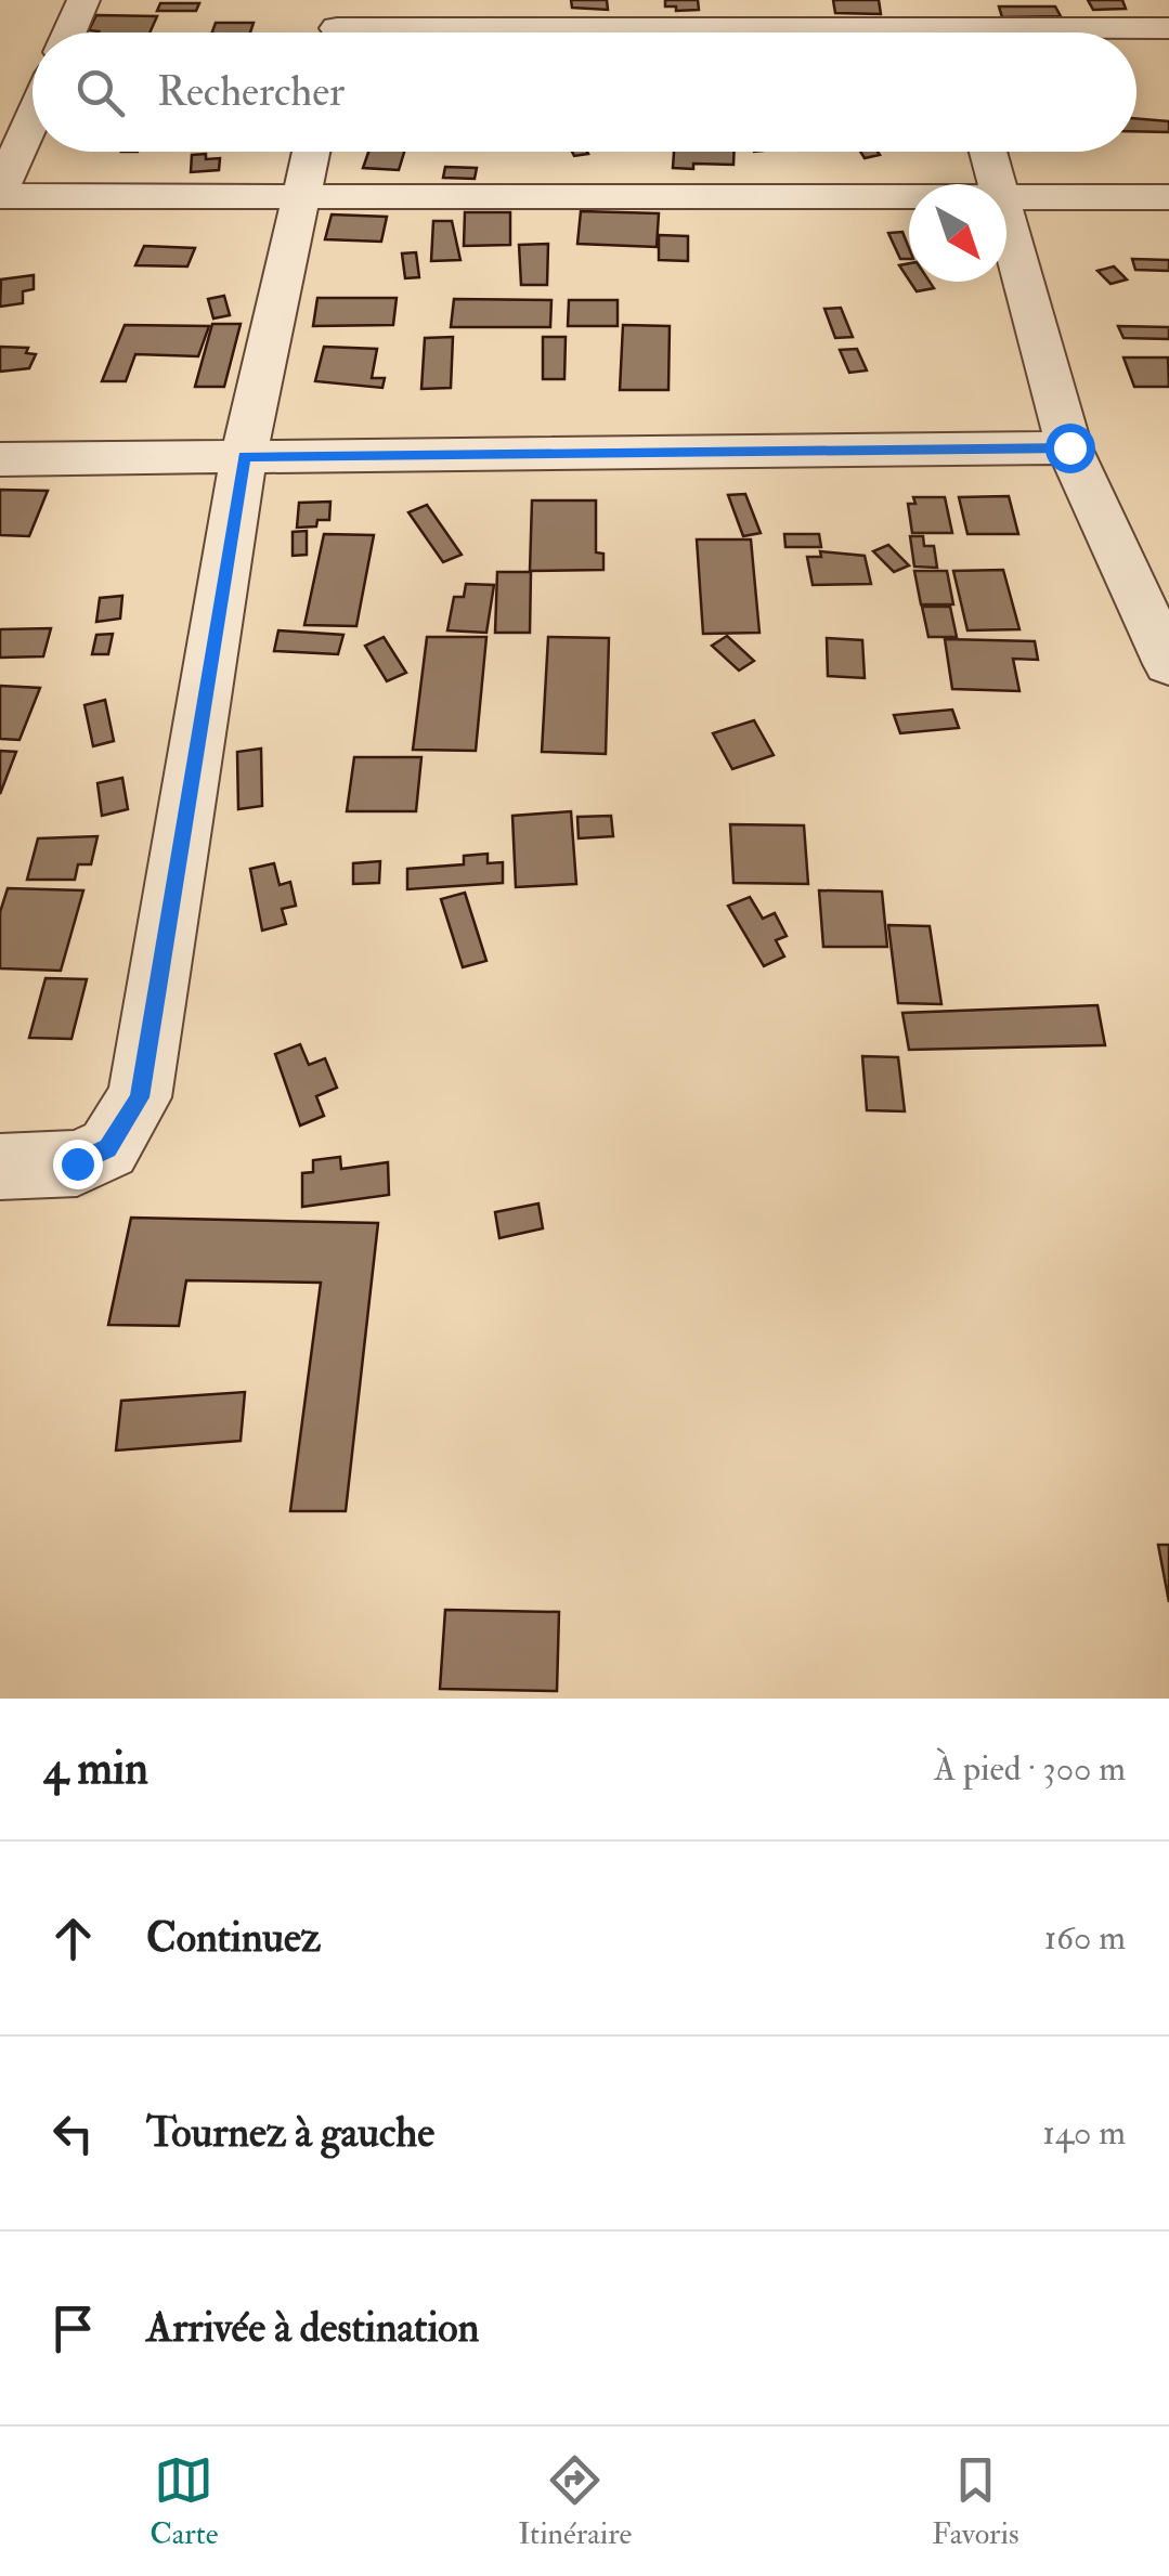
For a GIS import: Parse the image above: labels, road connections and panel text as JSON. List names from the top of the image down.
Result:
{
  "north": "bottom right",
  "page": {
    "search": "Rechercher",
    "heading": ["4 min", "À pied · 300 m"],
    "list": [
      ["Continuez", "160 m"],
      ["Tournez à gauche", "140 m"],
      "Arrivée à destination"
    ],
    "nav": ["Carte", "Itinéraire", "Favoris"]
  }
}
